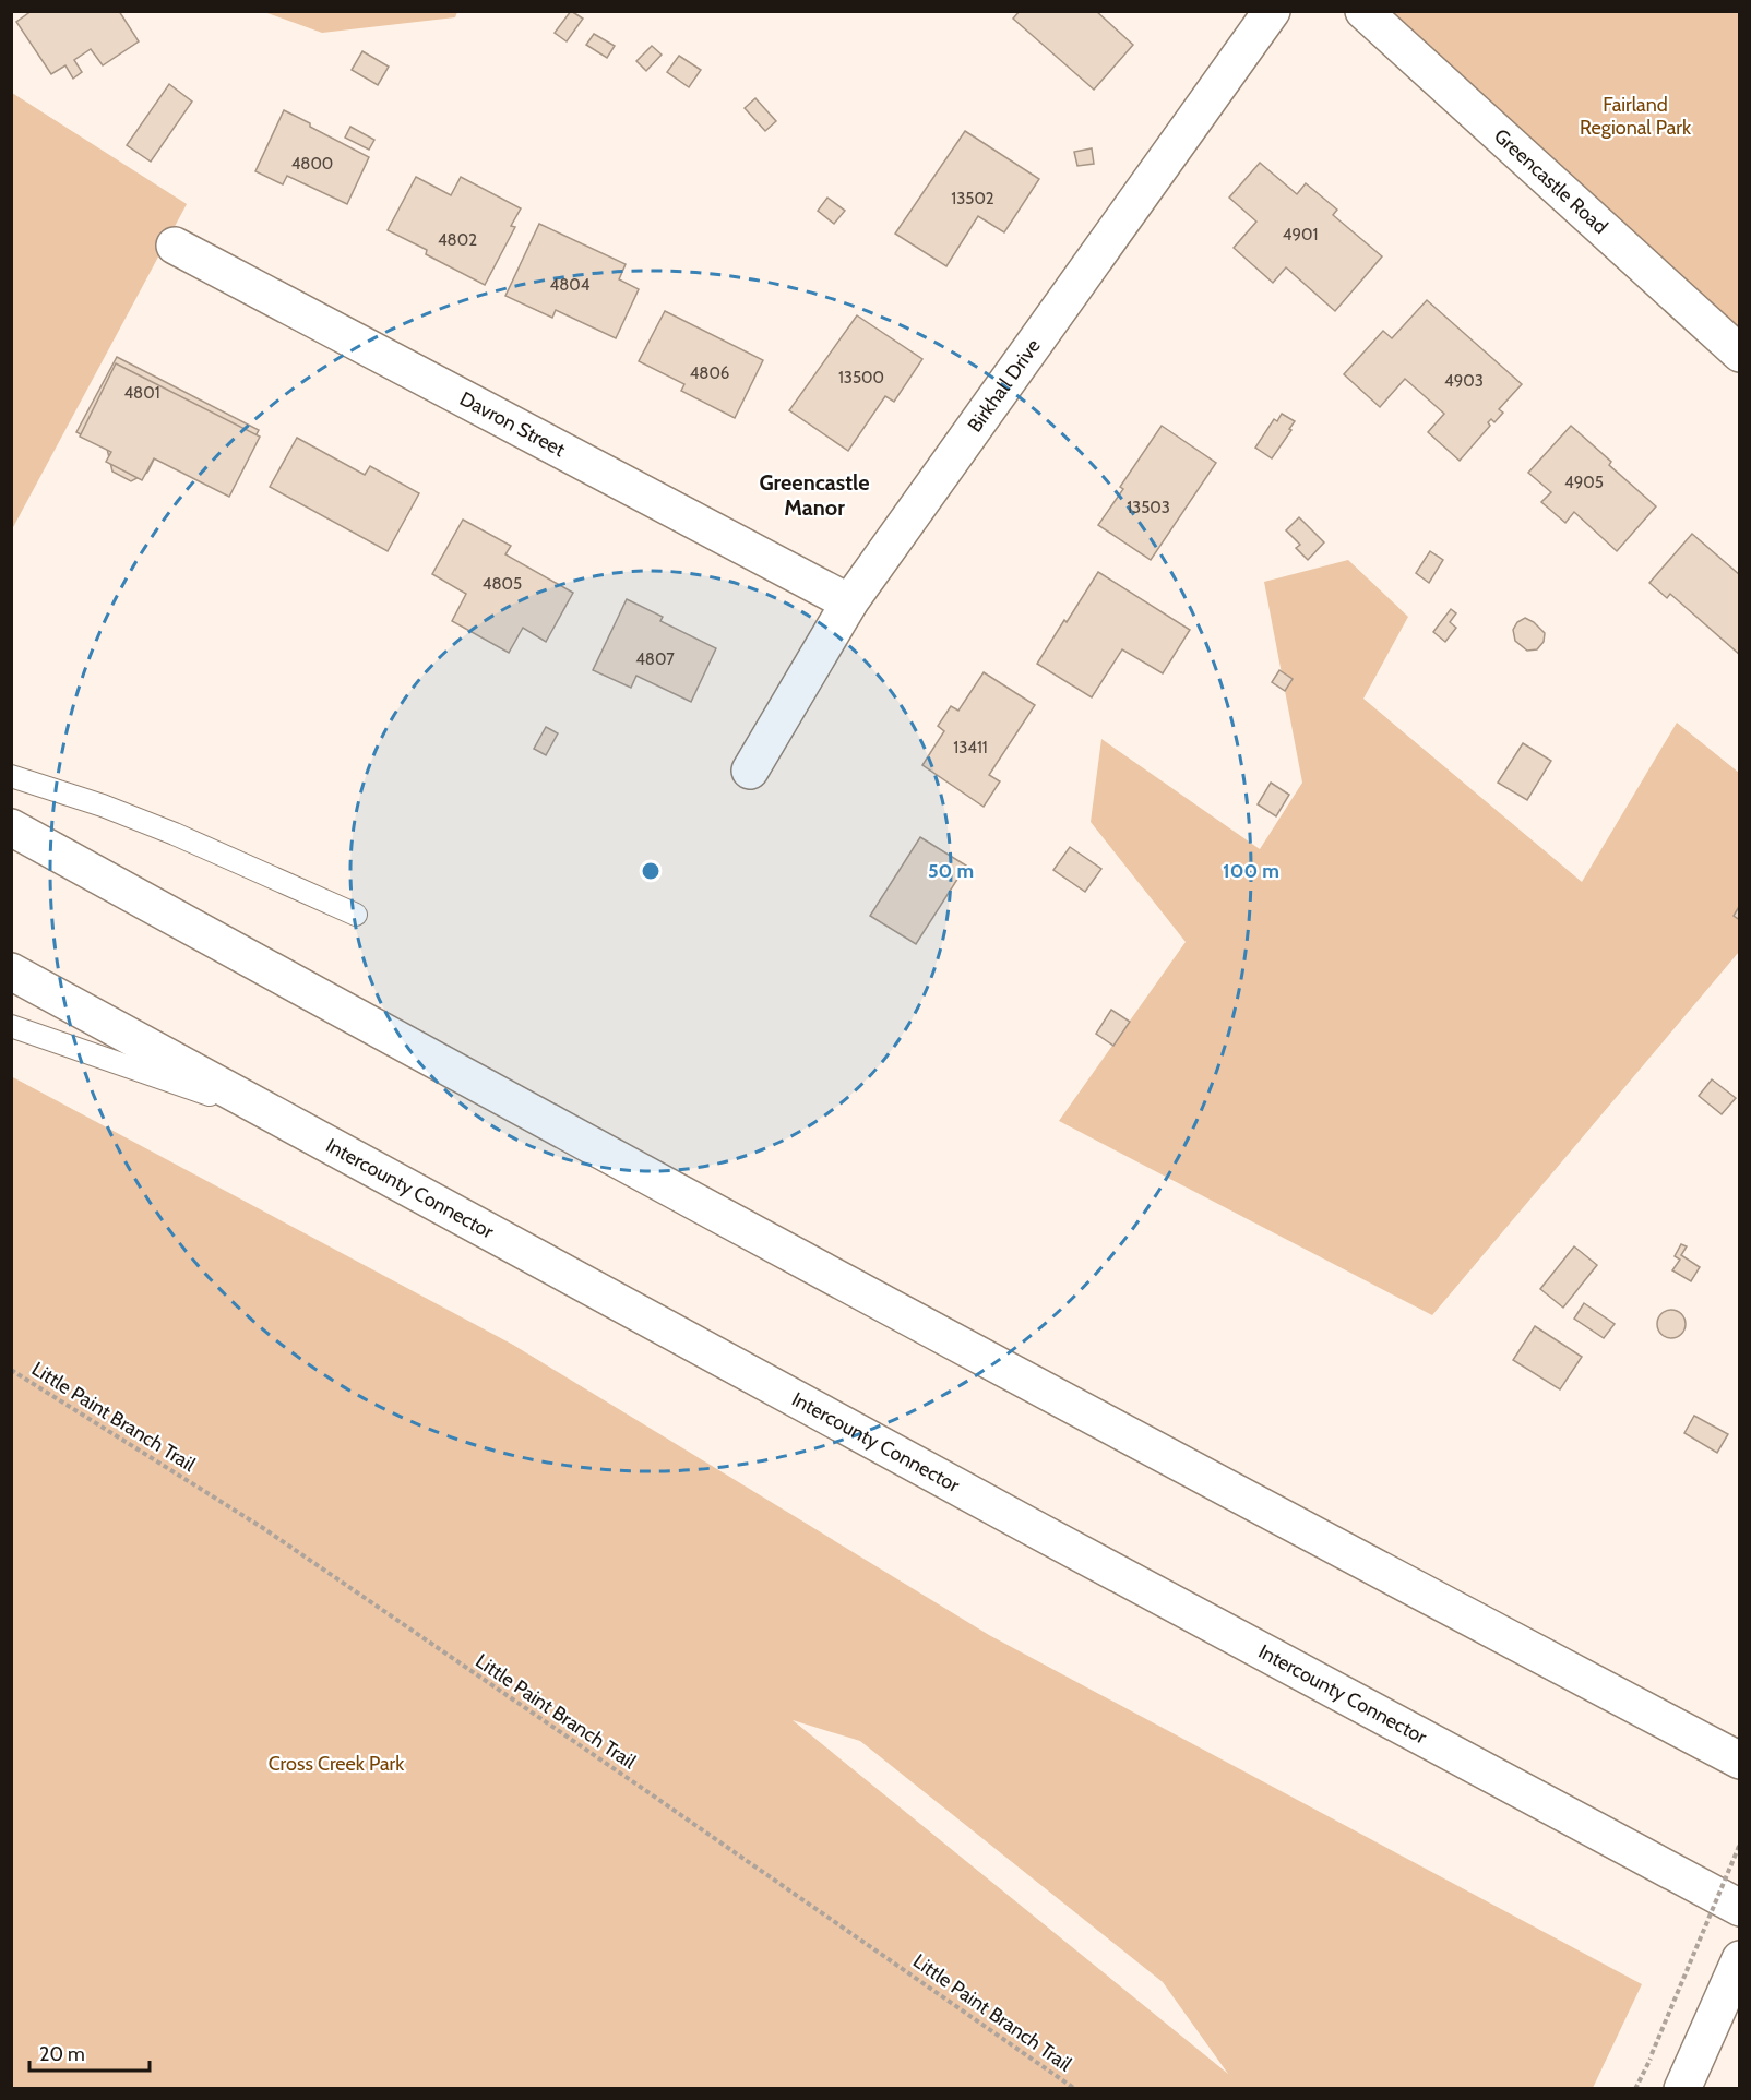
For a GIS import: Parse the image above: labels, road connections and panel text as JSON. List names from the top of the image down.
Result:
{
  "streets": {
    "main road": [
      "Greencastle Road",
      "Birkhall Drive",
      "Davron Street",
      "Intercounty Connector"
    ],
    "path": ["Little Paint Branch Trail"]
  },
  "crossings": [
    ["Birkhall Drive", "Davron Street"]
  ],
  "districts": ["Greencastle Manor"],
  "parks": ["Fairland Regional Park", "Cross Creek Park"],
  "house_numbers": [
    "4800",
    "13502",
    "4901",
    "4802",
    "4804",
    "4806",
    "13500",
    "4903",
    "4801",
    "4905",
    "13503",
    "4805",
    "4807",
    "13411"
  ],
  "scale_bar": "20 m",
  "rings": ["50 m", "100 m"]
}
